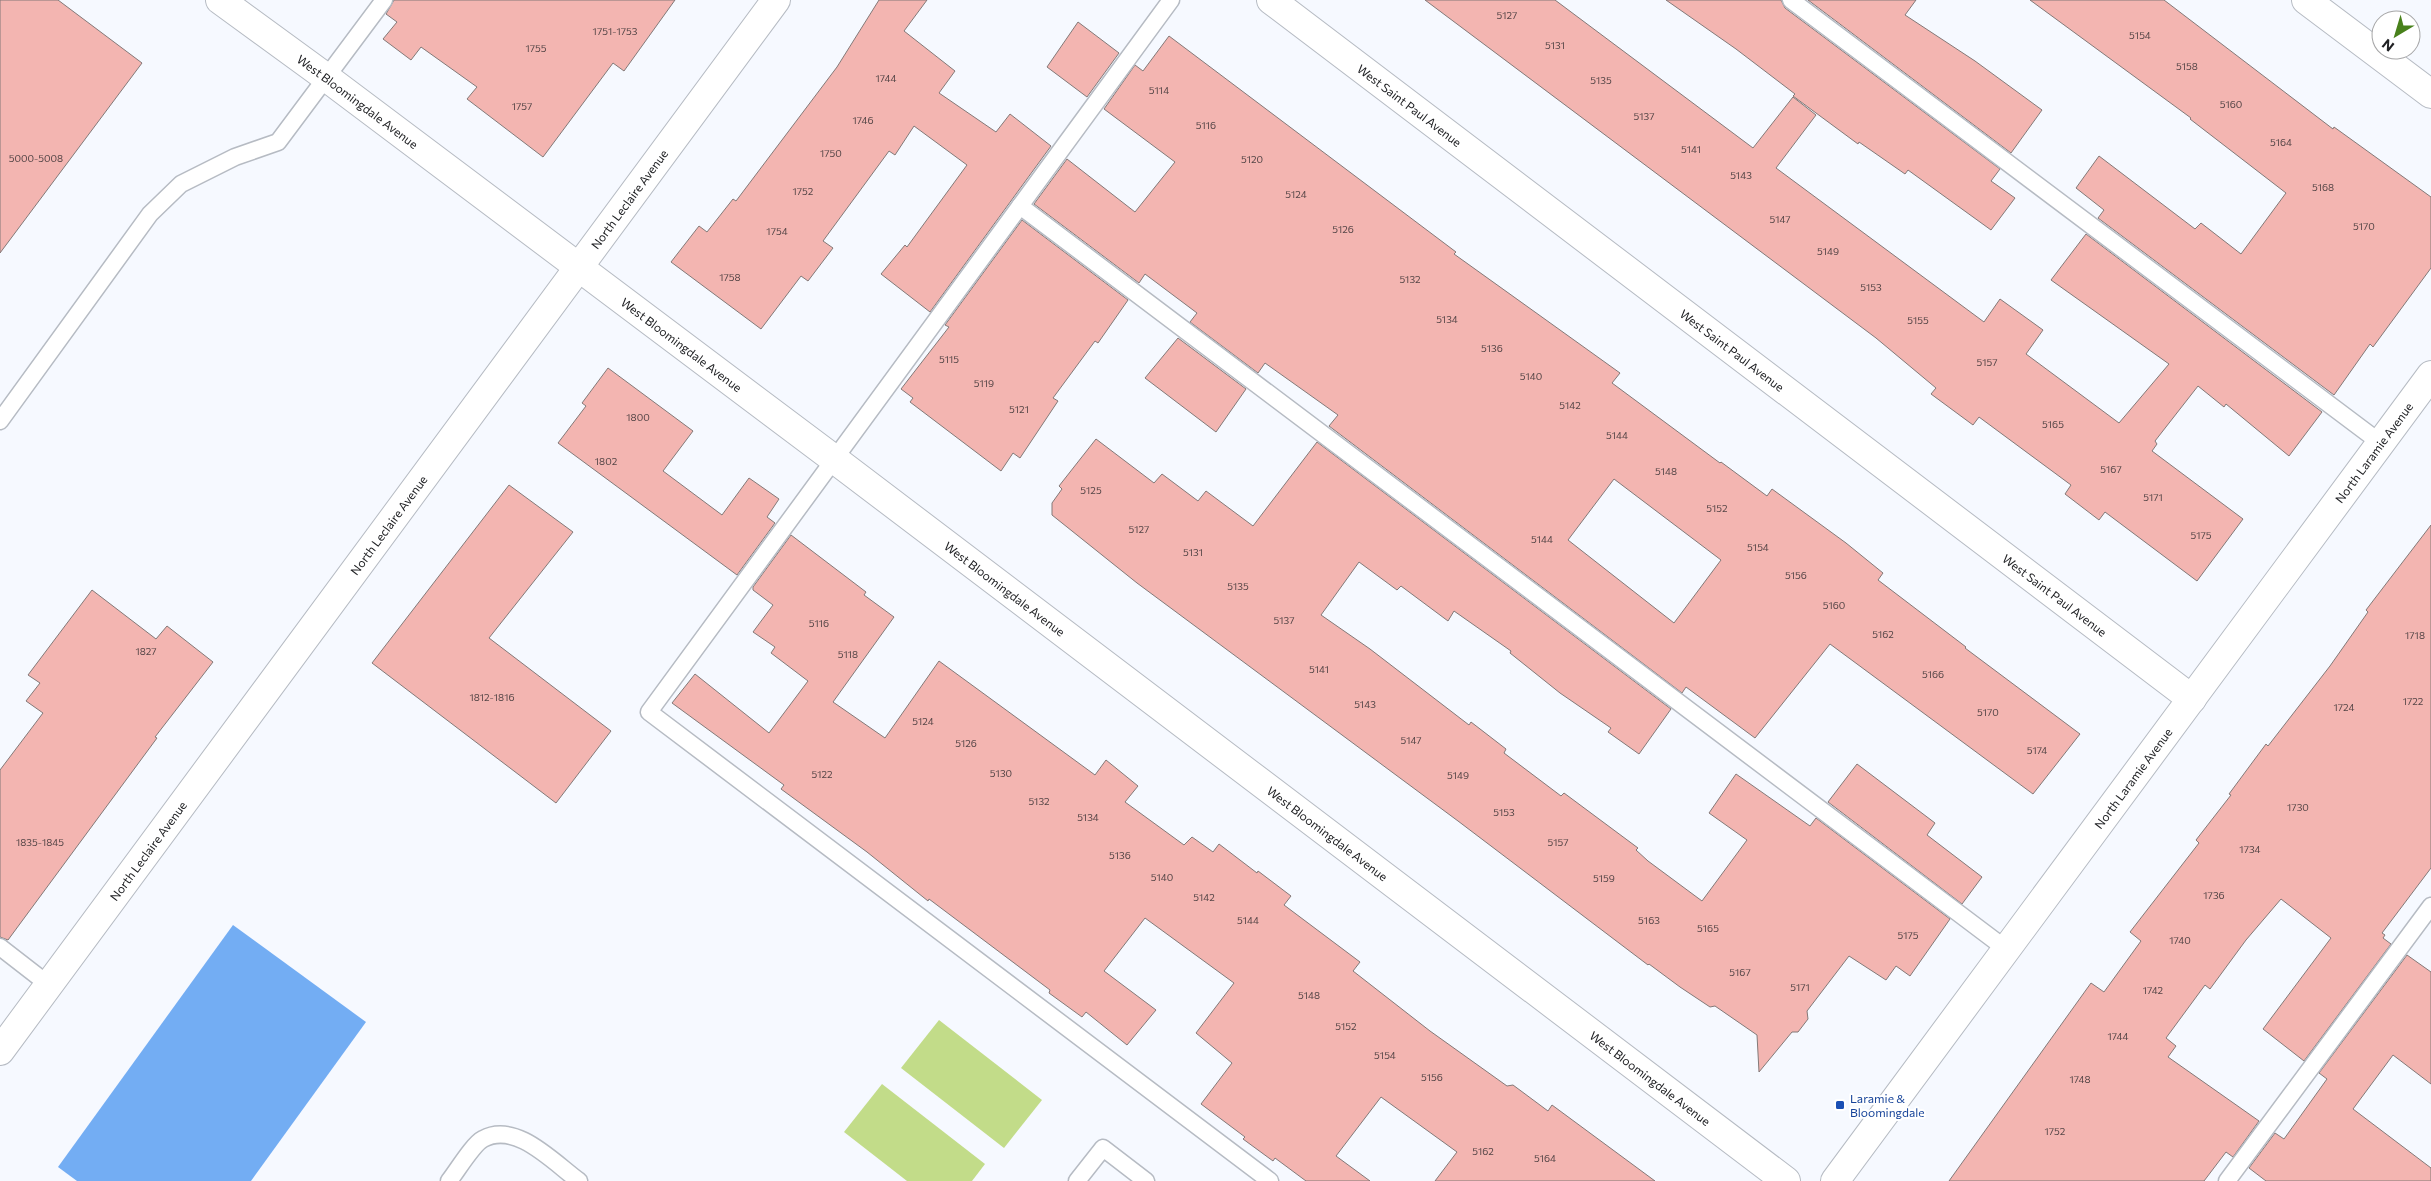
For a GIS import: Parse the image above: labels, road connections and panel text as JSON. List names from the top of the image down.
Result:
{
  "streets": {
    "street": [
      "West Bloomingdale Avenue",
      "West Saint Paul Avenue",
      "North Leclaire Avenue",
      "North Laramie Avenue"
    ]
  },
  "crossings": [
    ["West Bloomingdale Avenue", "North Leclaire Avenue"],
    ["West Saint Paul Avenue", "North Laramie Avenue"]
  ],
  "places": {
    "transit": ["Laramie & Bloomingdale"]
  },
  "house_numbers": [
    "5127",
    "1751-1753",
    "5154",
    "5131",
    "1755",
    "5158",
    "1744",
    "5135",
    "5114",
    "5160",
    "1757",
    "5137",
    "1746",
    "5116",
    "5164",
    "5141",
    "1750",
    "5000-5008",
    "5120",
    "5143",
    "5168",
    "1752",
    "5124",
    "5147",
    "5170",
    "5126",
    "1754",
    "5149",
    "1758",
    "5132",
    "5153",
    "5134",
    "5155",
    "5136",
    "5115",
    "5157",
    "5140",
    "5119",
    "5142",
    "5121",
    "1800",
    "5165",
    "5144",
    "1802",
    "5167",
    "5148",
    "5125",
    "5171",
    "5152",
    "5127",
    "5175",
    "5144",
    "5154",
    "5131",
    "5156",
    "5135",
    "5160",
    "5137",
    "5116",
    "5162",
    "1718",
    "1827",
    "5118",
    "5141",
    "5166",
    "1812-1816",
    "1722",
    "5143",
    "1724",
    "5170",
    "5124",
    "5147",
    "5126",
    "5174",
    "5130",
    "5122",
    "5149",
    "5132",
    "1730",
    "5153",
    "5134",
    "1835-1845",
    "5157",
    "1734",
    "5136",
    "5140",
    "5159",
    "1736",
    "5142",
    "5144",
    "5163",
    "5165",
    "5175",
    "1740",
    "5167",
    "5171",
    "1742",
    "5148",
    "5152",
    "1744",
    "5154",
    "5156",
    "1748",
    "1752",
    "5162",
    "5164"
  ],
  "north": "bottom left"
}
